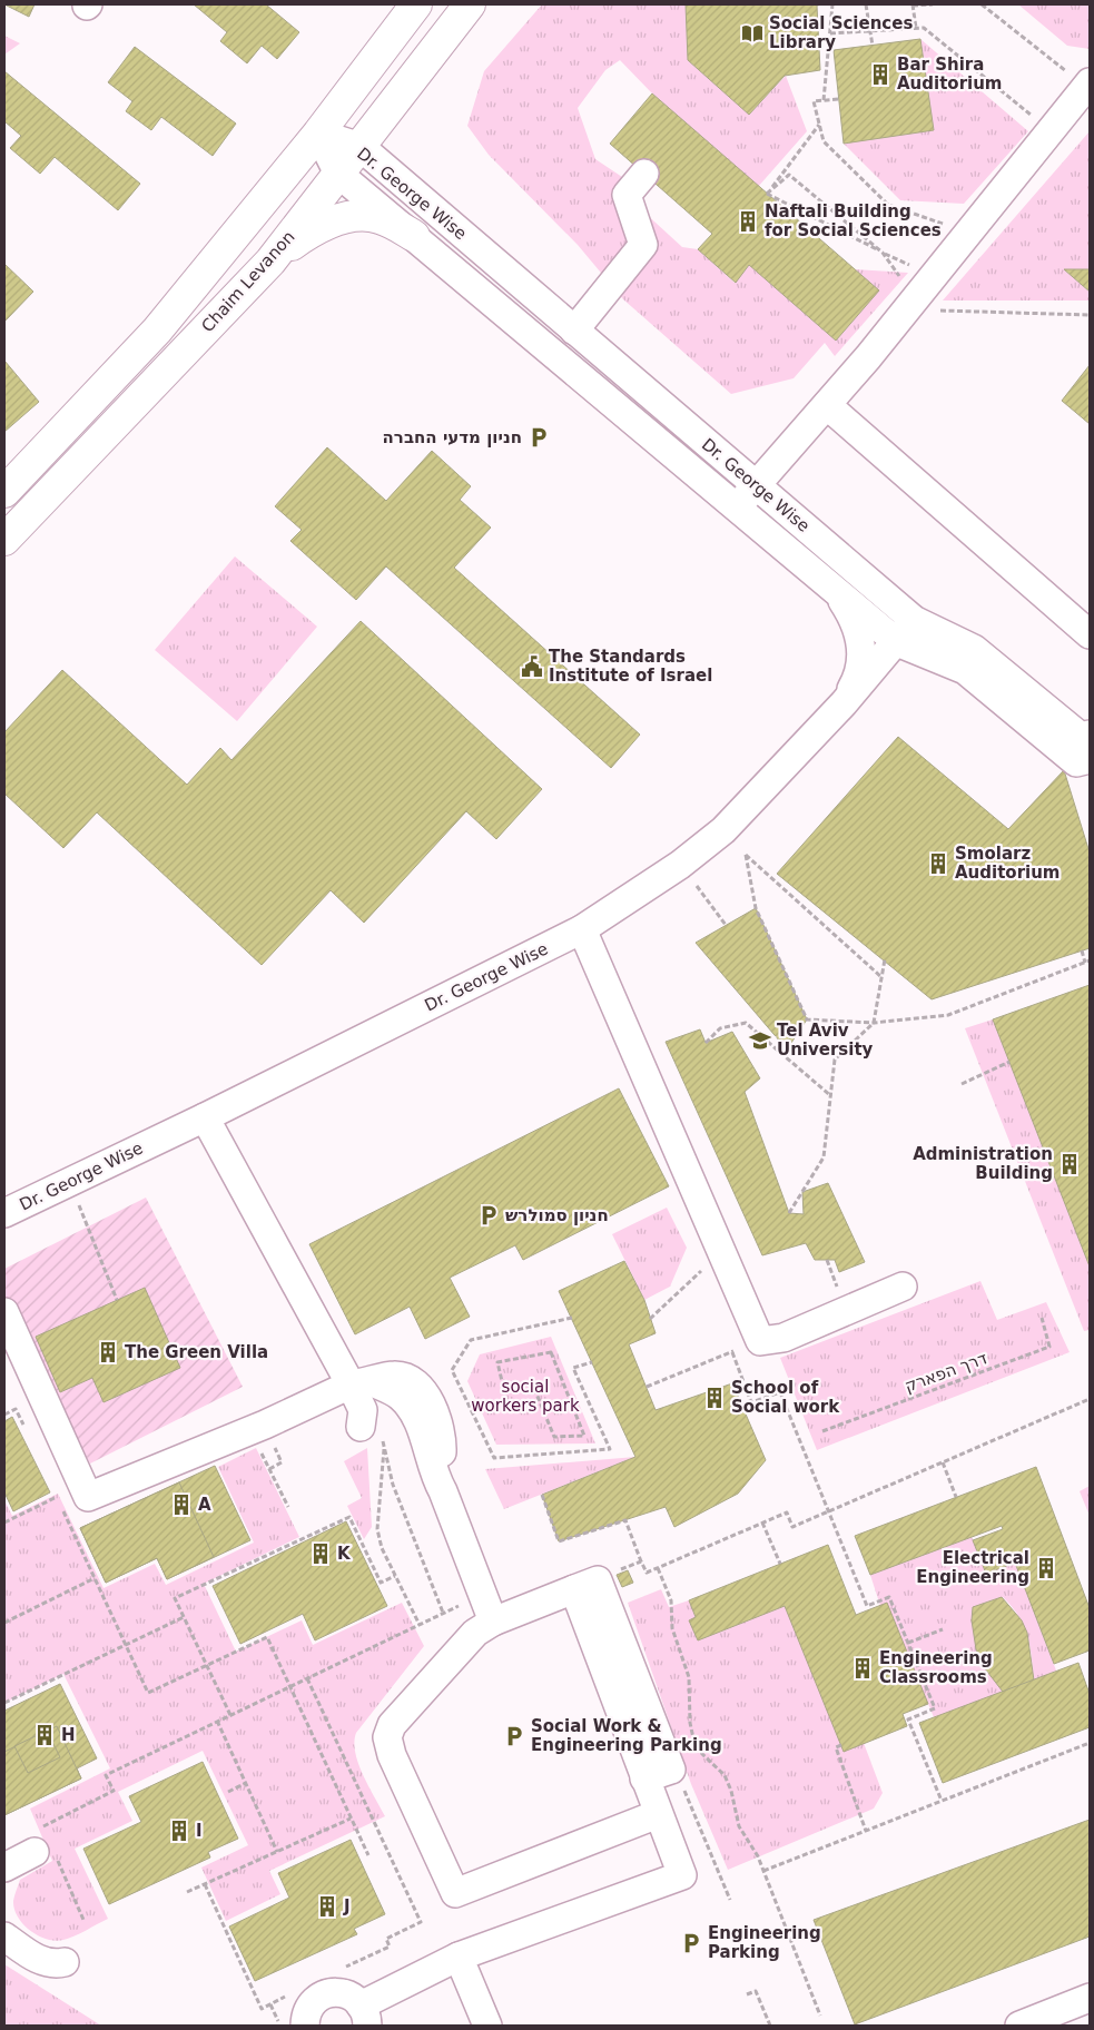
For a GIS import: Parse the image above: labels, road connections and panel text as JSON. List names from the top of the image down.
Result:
{
  "streets": {
    "main road": ["Chaim Levanon"],
    "street": ["Dr. George Wise"],
    "path": ["דרך הפארק"]
  },
  "crossings": [
    ["Dr. George Wise", "Chaim Levanon"]
  ],
  "parks": ["social workers park"],
  "places": {
    "library": ["Social Sciences Library"],
    "building": [
      "Bar Shira Auditorium",
      "Naftali Building for Social Sciences",
      "Smolarz Auditorium",
      "Administration Building",
      "The Green Villa",
      "School of Social work",
      "A",
      "K",
      "Electrical Engineering",
      "Engineering Classrooms",
      "H",
      "I",
      "J"
    ],
    "parking": [
      "חניון מדעי החברה",
      "חניון סמולרש",
      "Social Work & Engineering Parking",
      "Engineering Parking"
    ],
    "public building": ["The Standards Institute of Israel"],
    "school or university": ["Tel Aviv University"]
  }
}
